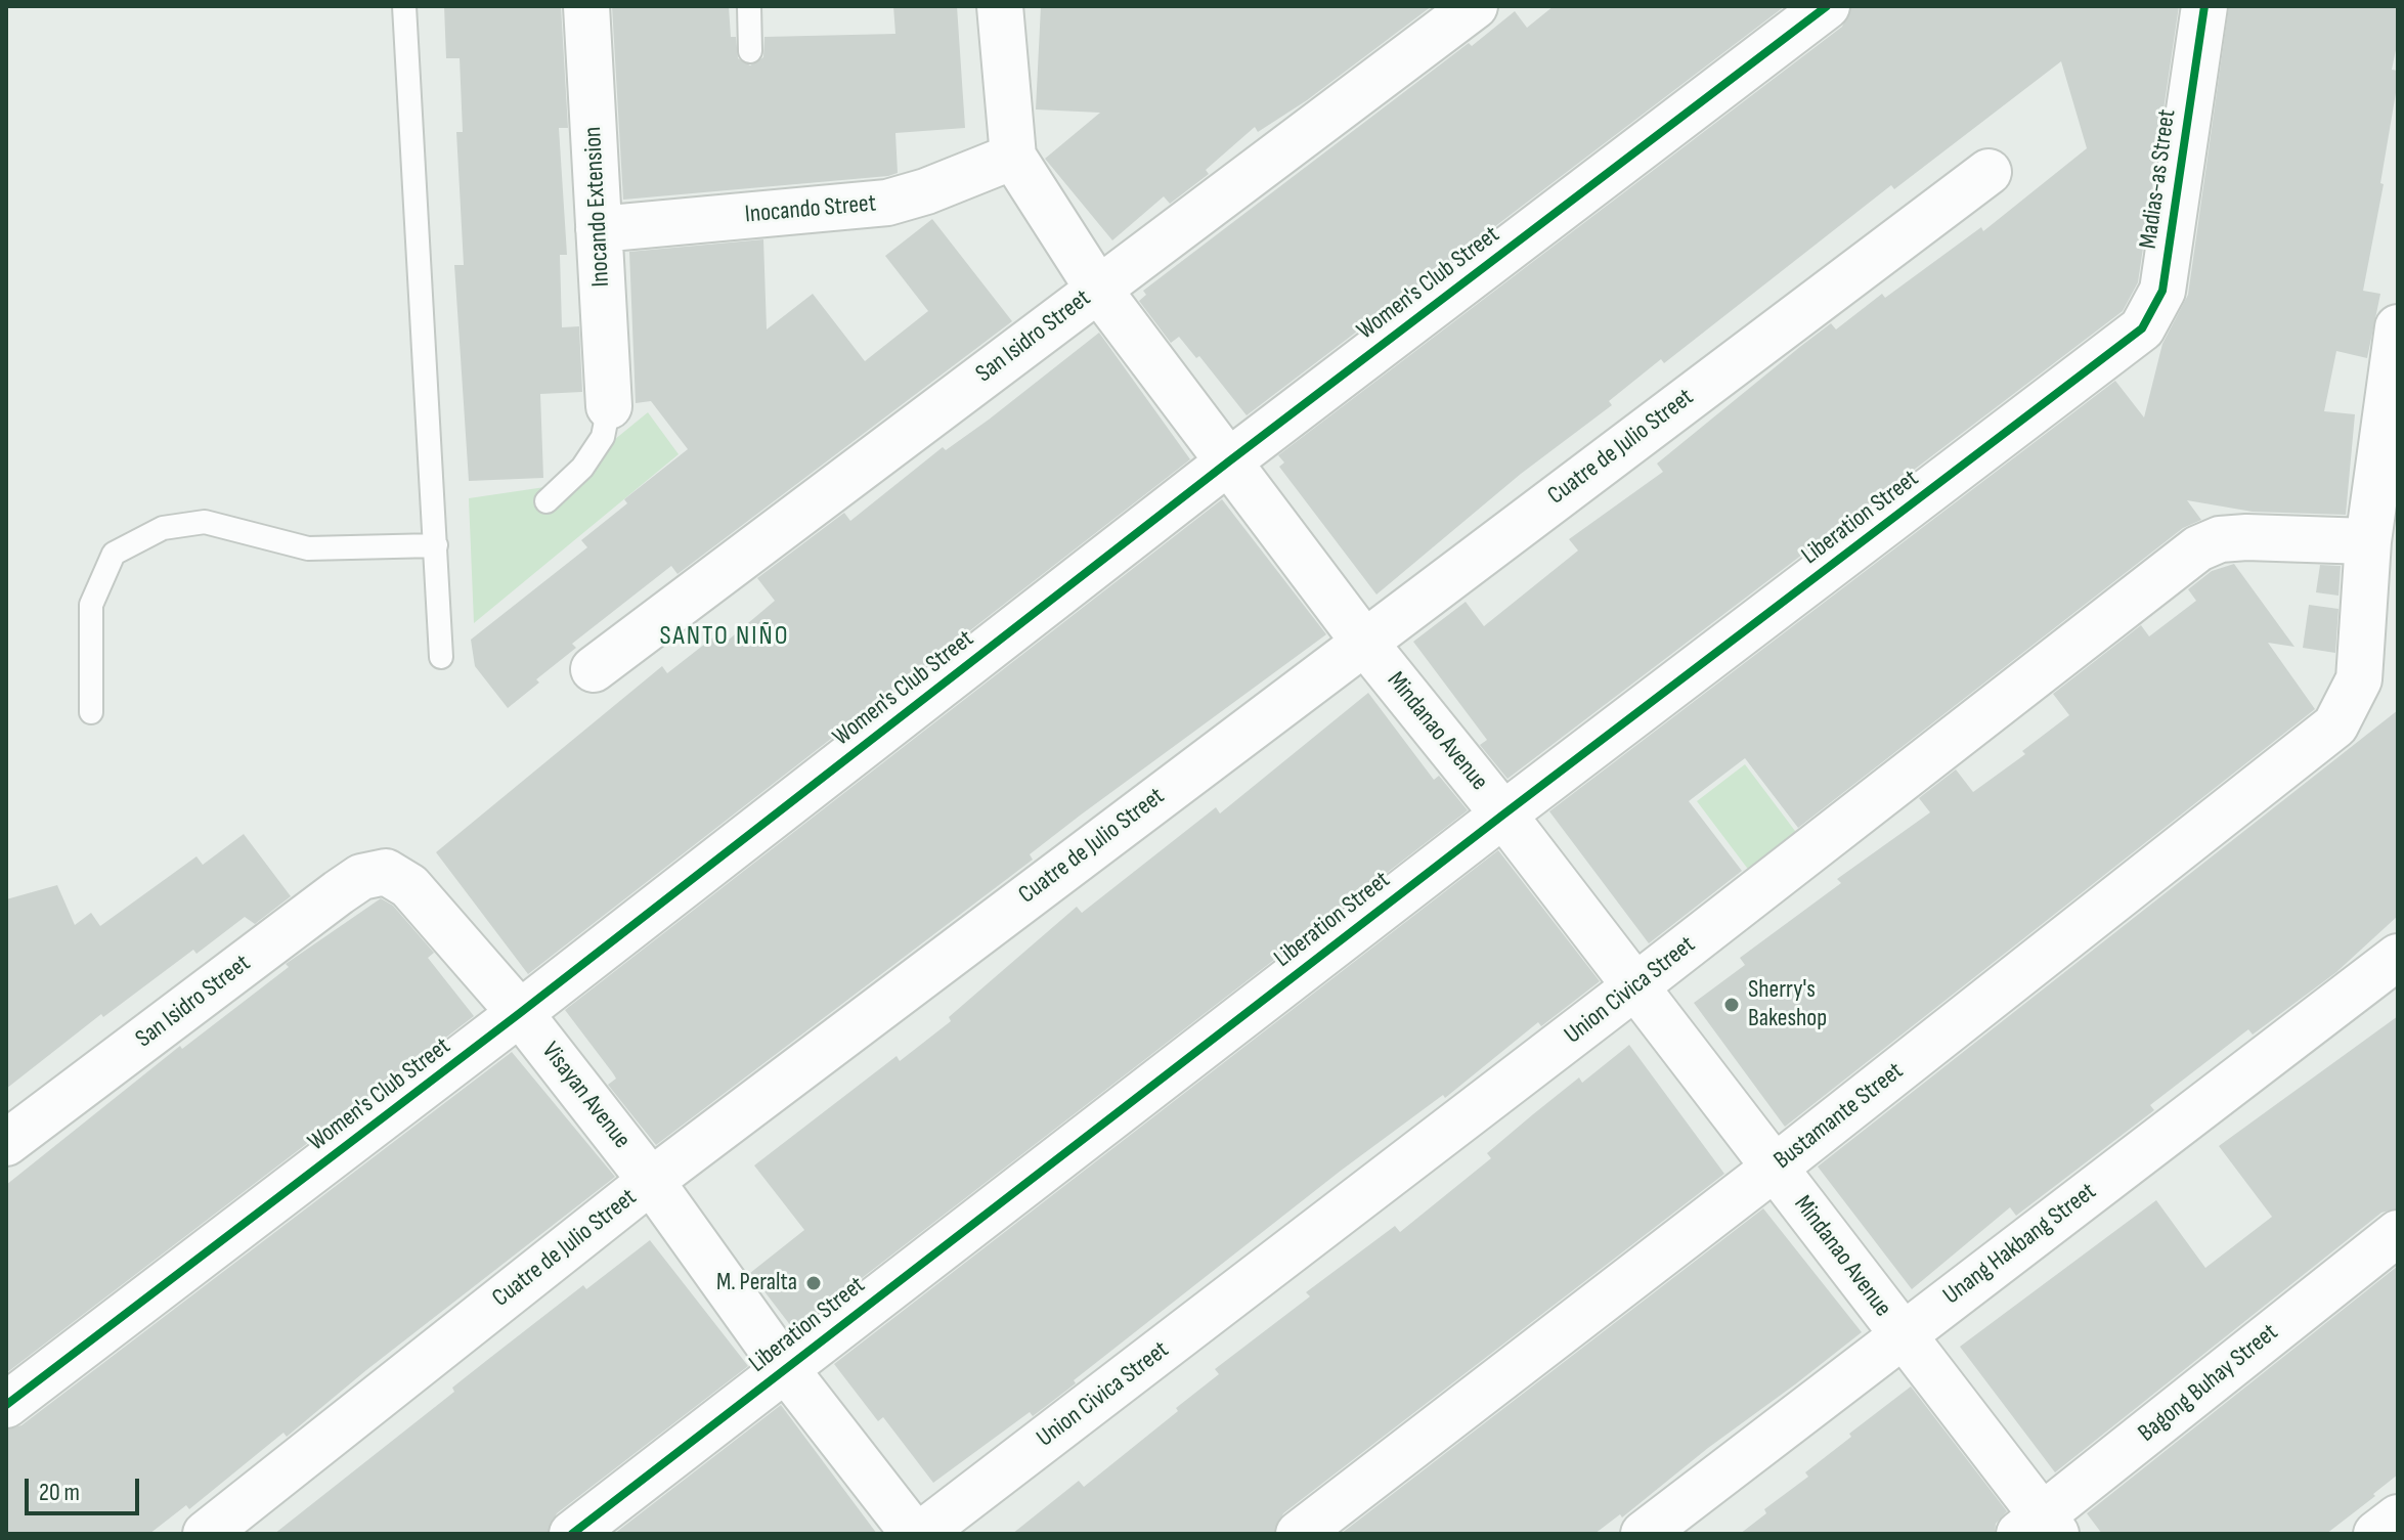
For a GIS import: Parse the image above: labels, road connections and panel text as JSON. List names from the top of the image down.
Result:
{
  "streets": {
    "street": [
      "Madias-as Street",
      "Inocando Extension",
      "Inocando Street",
      "Women's Club Street",
      "San Isidro Street",
      "Cuatre de Julio Street",
      "Liberation Street",
      "Mindanao Avenue",
      "Union Civica Street",
      "Visayan Avenue",
      "Bustamante Street",
      "Unang Hakbang Street",
      "Bagong Buhay Street"
    ]
  },
  "crossings": [
    ["Madias-as Street", "Liberation Street"],
    ["Inocando Extension", "Inocando Street"],
    ["Inocando Street", "Mindanao Avenue"],
    ["Women's Club Street", "Mindanao Avenue"],
    ["Women's Club Street", "Visayan Avenue"],
    ["San Isidro Street", "Mindanao Avenue"],
    ["San Isidro Street", "Visayan Avenue"],
    ["Cuatre de Julio Street", "Mindanao Avenue"],
    ["Cuatre de Julio Street", "Visayan Avenue"],
    ["Liberation Street", "Mindanao Avenue"],
    ["Liberation Street", "Visayan Avenue"],
    ["Mindanao Avenue", "Union Civica Street"],
    ["Mindanao Avenue", "Bustamante Street"],
    ["Mindanao Avenue", "Unang Hakbang Street"],
    ["Mindanao Avenue", "Bagong Buhay Street"],
    ["Union Civica Street", "Bustamante Street"]
  ],
  "districts": ["SANTO NIÑO"],
  "places": ["Sherry's Bakeshop", "M. Peralta"],
  "scale_bar": "20 m"
}
